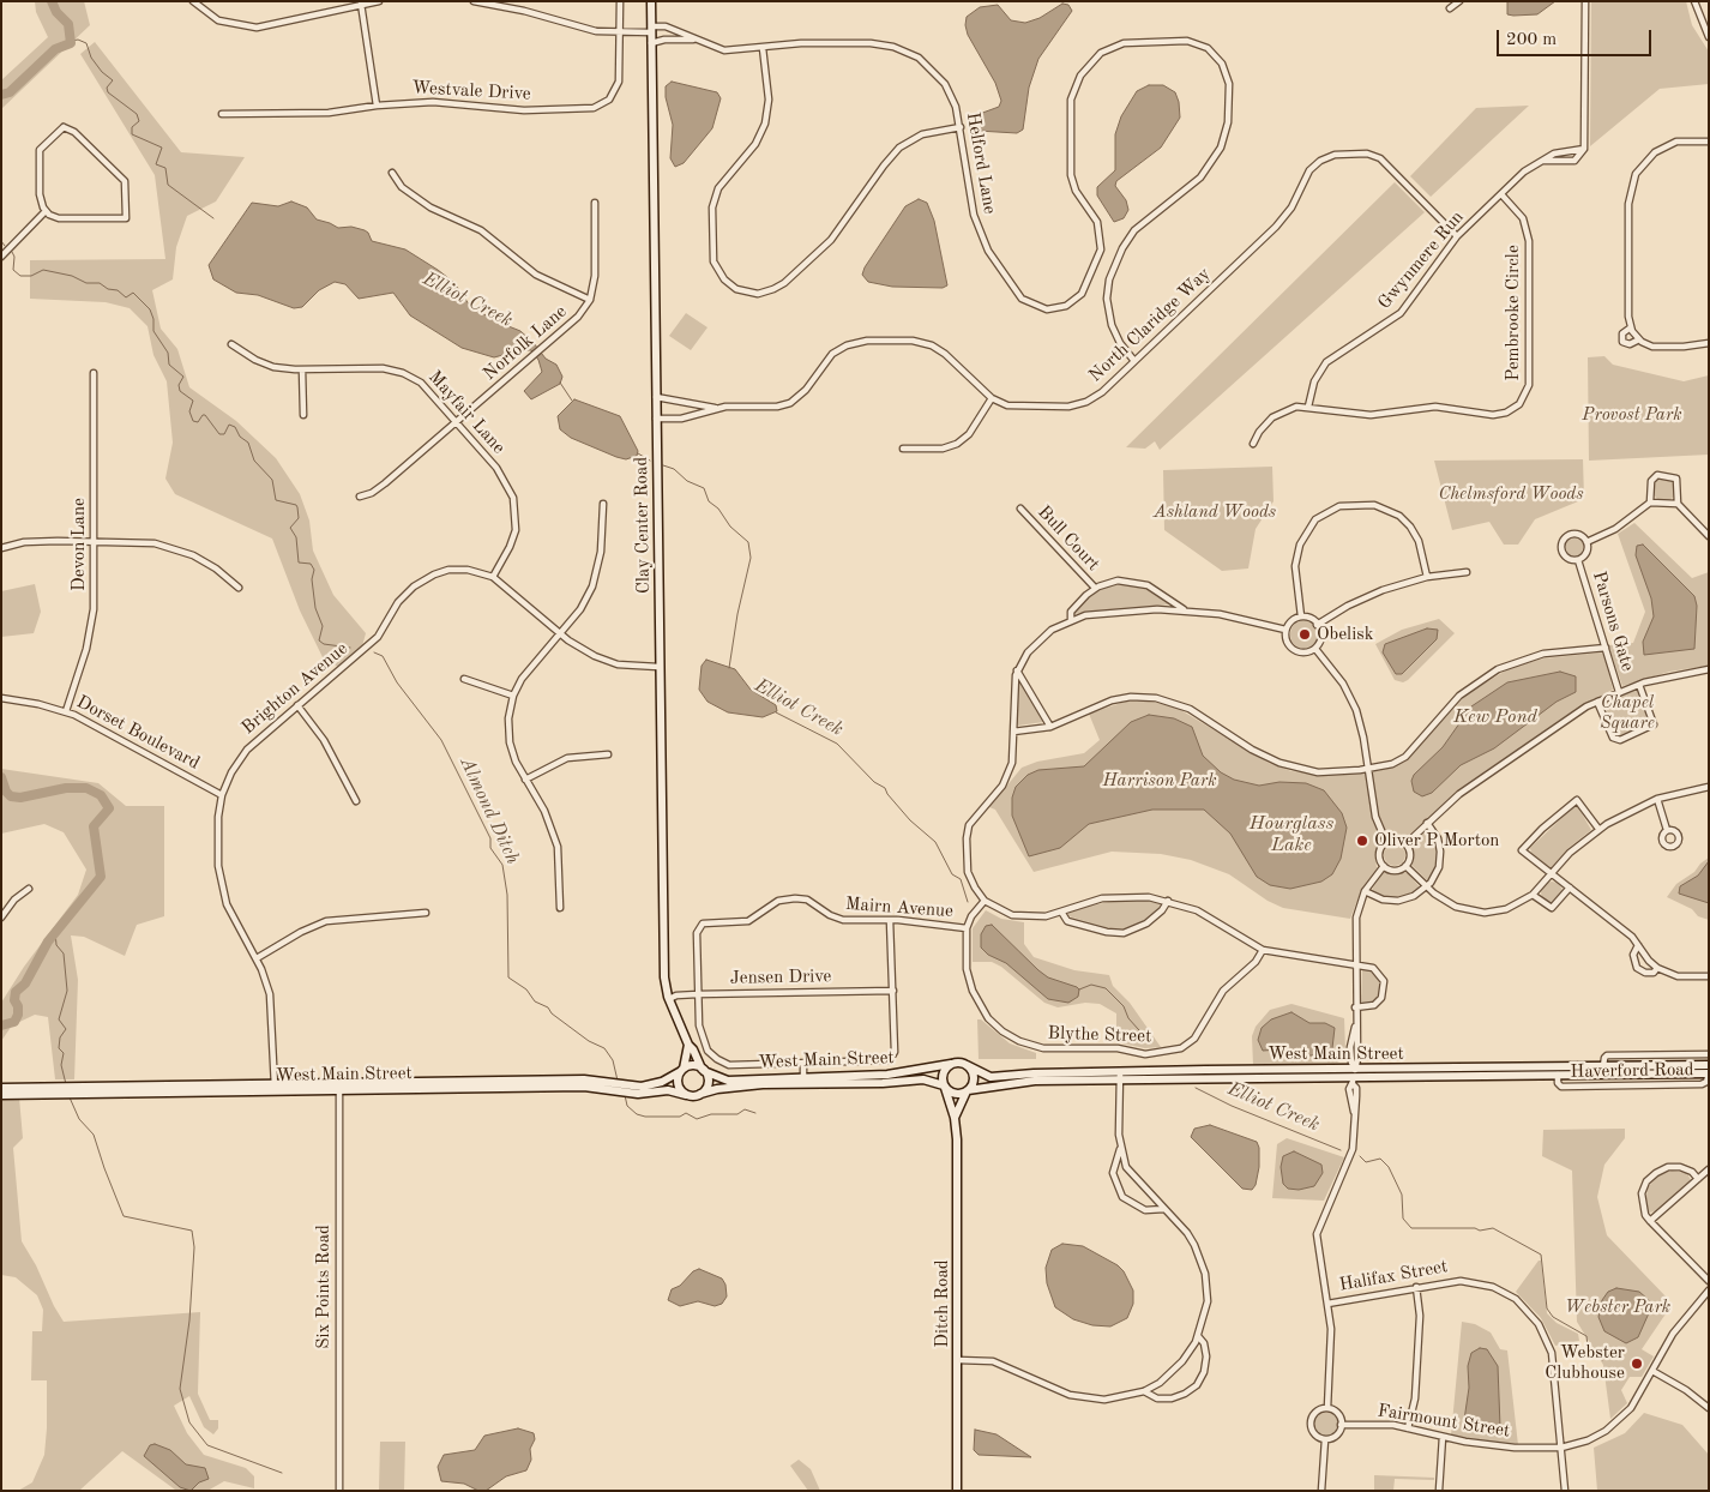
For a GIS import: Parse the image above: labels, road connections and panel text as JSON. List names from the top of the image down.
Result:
{
  "streets": {
    "street": [
      "Westvale Drive",
      "Helford Lane",
      "Gwynmere Run",
      "Pembrooke Circle",
      "North Claridge Way",
      "Norfolk Lane",
      "Mayfair Lane",
      "Clay Center Road",
      "Bull Court",
      "Devon Lane",
      "Parsons Gate",
      "Brighton Avenue",
      "Dorset Boulevard",
      "Mairn Avenue",
      "Jensen Drive",
      "Blythe Street",
      "West Main Street",
      "Haverford Road",
      "Halifax Street",
      "Six Points Road",
      "Ditch Road",
      "Fairmount Street"
    ]
  },
  "crossings": [
    ["Westvale Drive", "Helford Lane"],
    ["Helford Lane", "North Claridge Way"],
    ["Helford Lane", "Clay Center Road"],
    ["Gwynmere Run", "Pembrooke Circle"],
    ["Gwynmere Run", "North Claridge Way"],
    ["North Claridge Way", "Clay Center Road"],
    ["Norfolk Lane", "Mayfair Lane"],
    ["Mayfair Lane", "Brighton Avenue"],
    ["Clay Center Road", "Brighton Avenue"],
    ["Clay Center Road", "Jensen Drive"],
    ["Clay Center Road", "West Main Street"],
    ["Devon Lane", "Dorset Boulevard"],
    ["Brighton Avenue", "Dorset Boulevard"],
    ["Brighton Avenue", "West Main Street"],
    ["Mairn Avenue", "Jensen Drive"],
    ["Mairn Avenue", "Blythe Street"],
    ["West Main Street", "Haverford Road"],
    ["West Main Street", "Six Points Road"],
    ["West Main Street", "Ditch Road"],
    ["Halifax Street", "Fairmount Street"]
  ],
  "water": [
    "Elliot Creek",
    "Kew Pond",
    "Almond Ditch",
    "Hourglass Lake"
  ],
  "parks": [
    "Provost Park",
    "Chelmsford Woods",
    "Ashland Woods",
    "Chapel Square",
    "Harrison Park",
    "Webster Park"
  ],
  "places": ["Obelisk", "Oliver P Morton", "Webster Clubhouse"],
  "scale_bar": "200 m"
}
